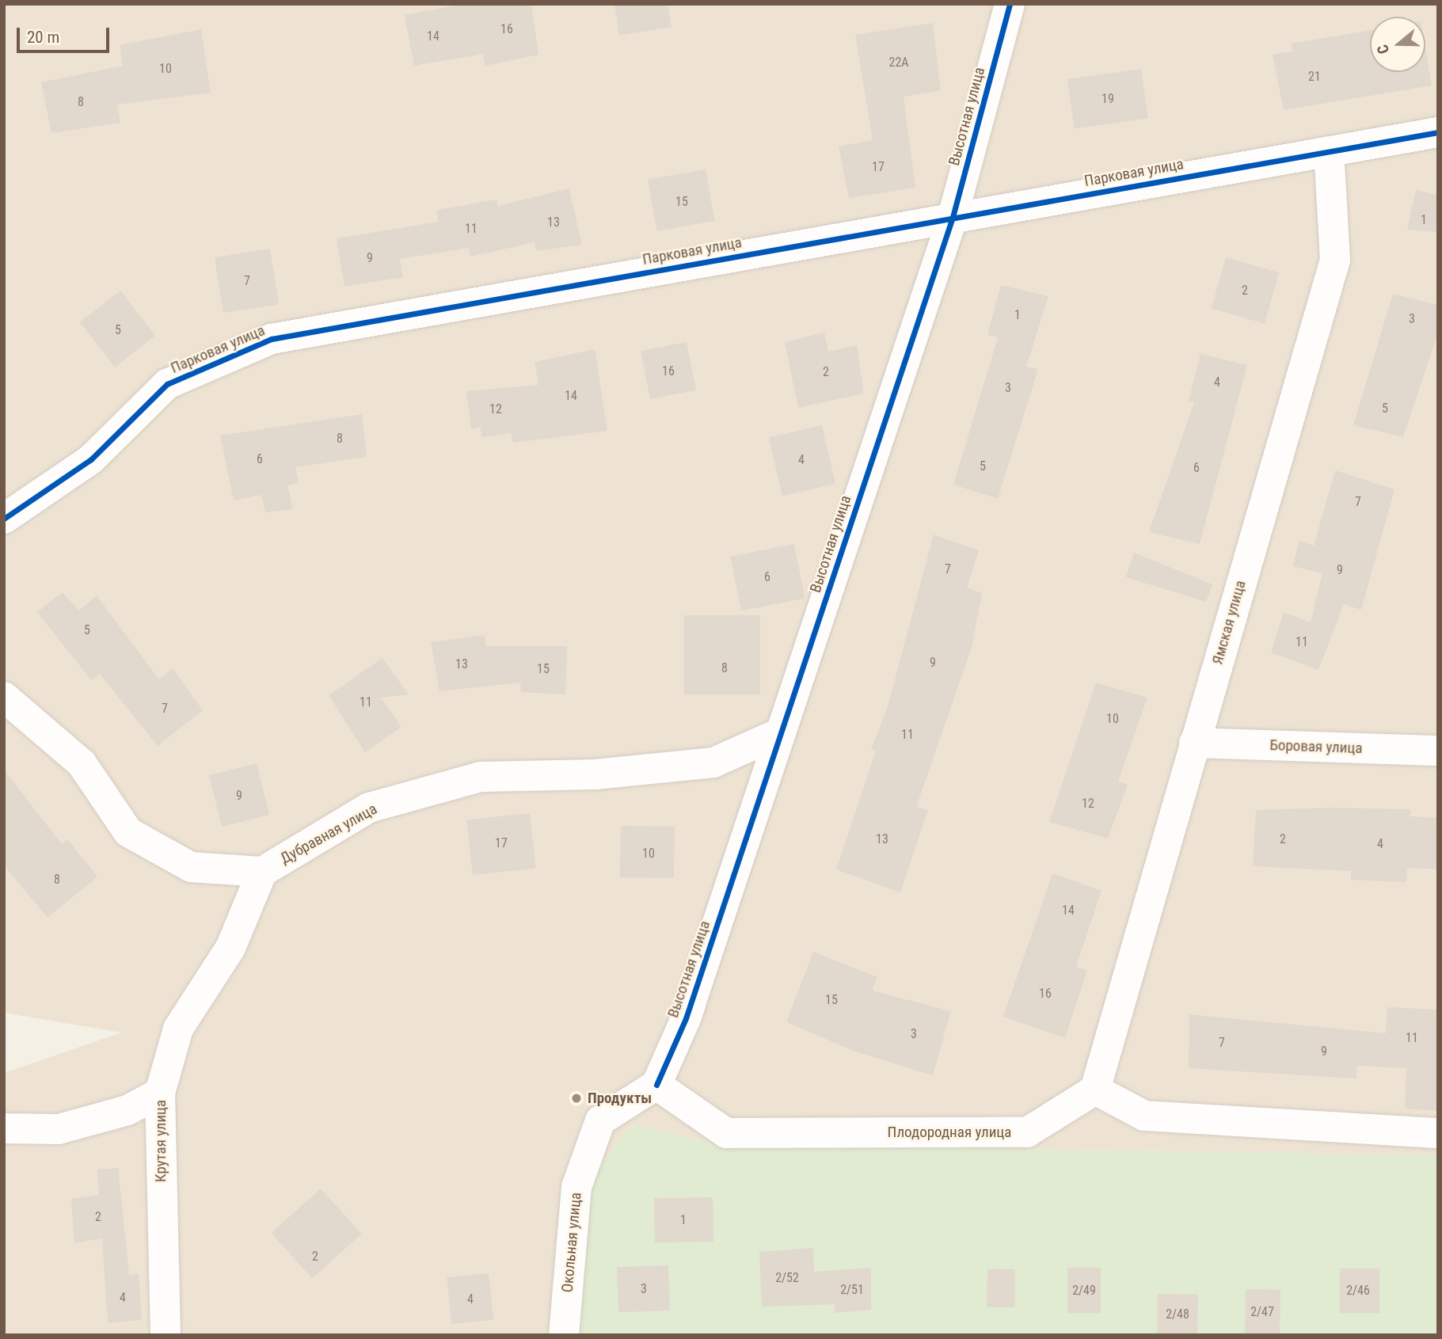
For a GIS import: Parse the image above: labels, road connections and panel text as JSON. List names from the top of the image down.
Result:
{
  "streets": {
    "street": [
      "Высотная улица",
      "Парковая улица",
      "Ямская улица",
      "Боровая улица",
      "Дубравная улица",
      "Плодородная улица",
      "Крутая улица",
      "Окольная улица"
    ]
  },
  "crossings": [
    ["Высотная улица", "Парковая улица"],
    ["Высотная улица", "Дубравная улица"],
    ["Высотная улица", "Плодородная улица"],
    ["Высотная улица", "Окольная улица"],
    ["Парковая улица", "Ямская улица"],
    ["Ямская улица", "Боровая улица"],
    ["Ямская улица", "Плодородная улица"],
    ["Дубравная улица", "Крутая улица"],
    ["Плодородная улица", "Окольная улица"]
  ],
  "places": ["Продукты"],
  "house_numbers": [
    "16",
    "14",
    "22А",
    "10",
    "21",
    "19",
    "8",
    "17",
    "15",
    "1",
    "13",
    "11",
    "9",
    "7",
    "2",
    "1",
    "3",
    "5",
    "16",
    "2",
    "4",
    "3",
    "14",
    "5",
    "12",
    "8",
    "6",
    "4",
    "5",
    "6",
    "7",
    "7",
    "9",
    "6",
    "5",
    "11",
    "9",
    "13",
    "8",
    "15",
    "11",
    "7",
    "10",
    "11",
    "9",
    "12",
    "13",
    "2",
    "17",
    "4",
    "10",
    "8",
    "14",
    "16",
    "15",
    "3",
    "11",
    "7",
    "9",
    "2",
    "1",
    "2",
    "2/52",
    "3",
    "2/51",
    "2/49",
    "2/46",
    "4",
    "4",
    "2/47",
    "2/48"
  ],
  "scale_bar": "20 m",
  "north": "left"
}
